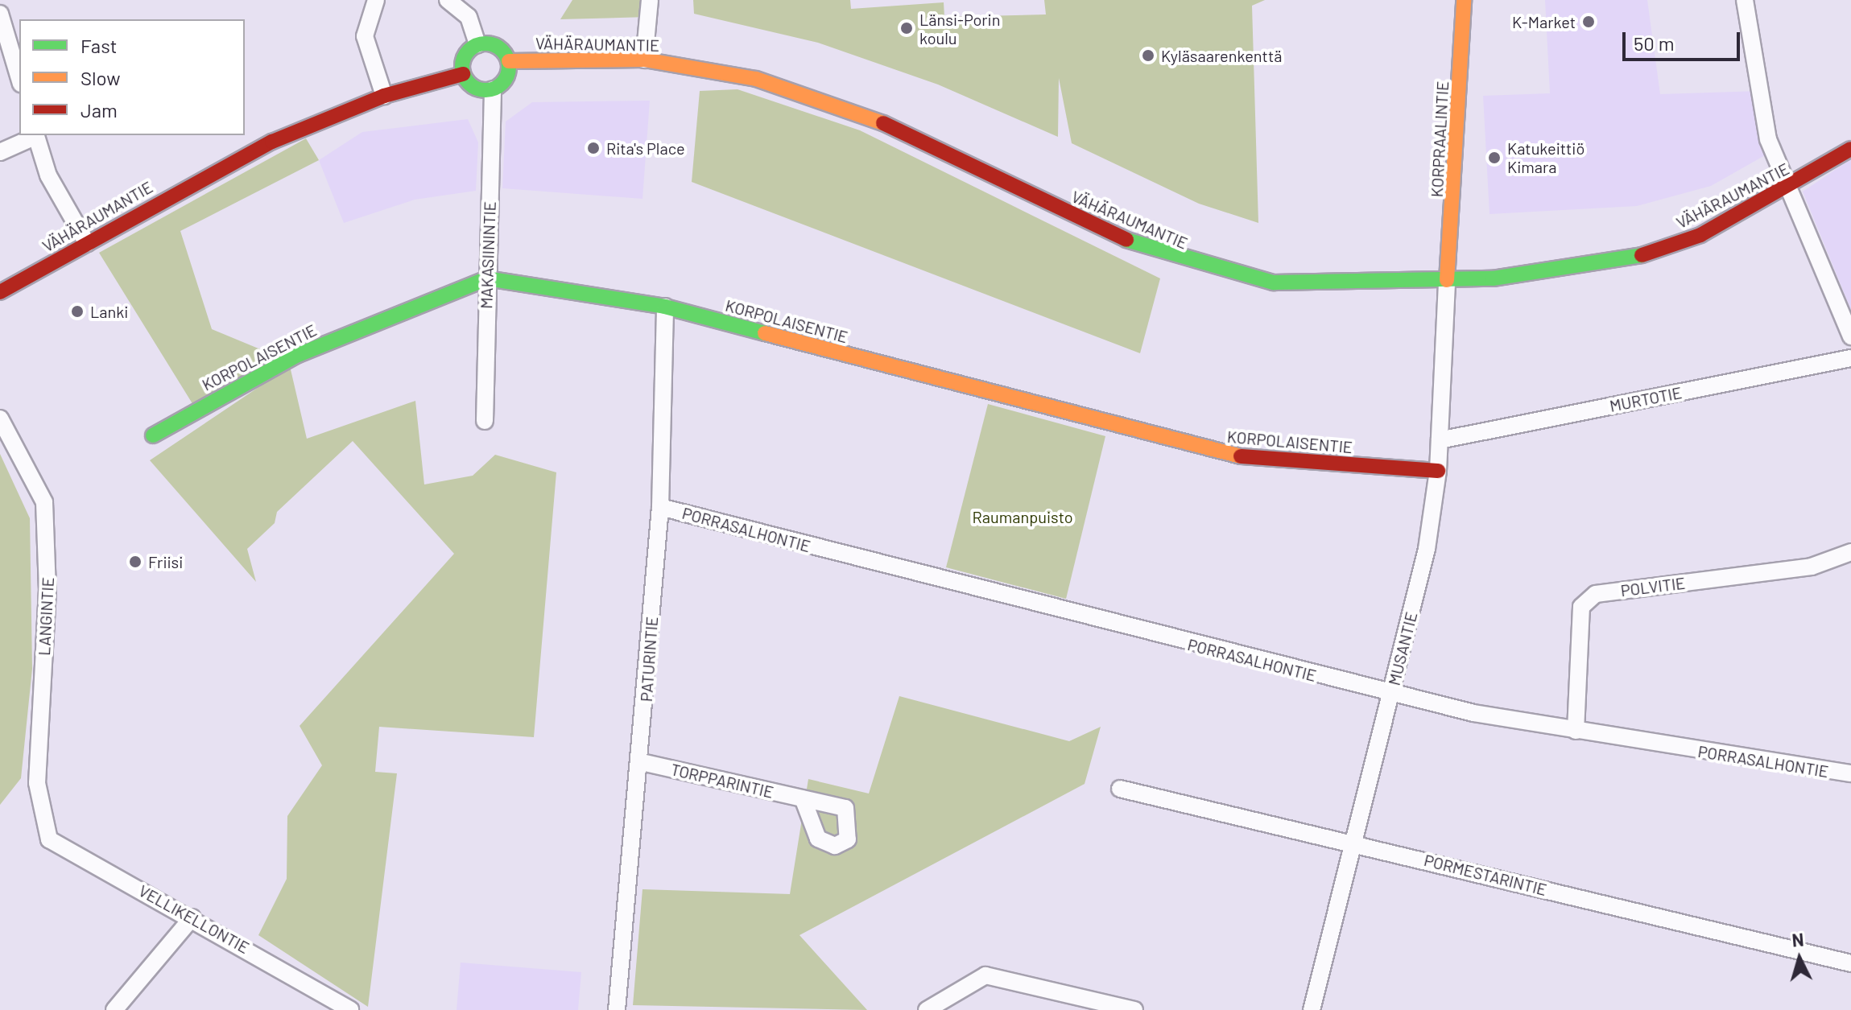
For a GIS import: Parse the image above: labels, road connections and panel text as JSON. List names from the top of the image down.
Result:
{
  "streets": {
    "main road": ["VÄHÄRAUMANTIE", "KORPRAALINTIE", "KORPOLAISENTIE"],
    "street": [
      "MAKASIININTIE",
      "MURTOTIE",
      "PORRASALHONTIE",
      "POLVITIE",
      "LANGINTIE",
      "MUSANTIE",
      "PATURINTIE",
      "TORPPARINTIE",
      "PORMESTARINTIE",
      "VELLIKELLONTIE"
    ]
  },
  "crossings": [
    ["VÄHÄRAUMANTIE", "KORPRAALINTIE"],
    ["VÄHÄRAUMANTIE", "MAKASIININTIE"],
    ["VÄHÄRAUMANTIE", "MUSANTIE"],
    ["KORPRAALINTIE", "MUSANTIE"],
    ["MAKASIININTIE", "KORPOLAISENTIE"],
    ["KORPOLAISENTIE", "MUSANTIE"],
    ["KORPOLAISENTIE", "PATURINTIE"],
    ["MURTOTIE", "MUSANTIE"],
    ["PORRASALHONTIE", "POLVITIE"],
    ["PORRASALHONTIE", "MUSANTIE"],
    ["PORRASALHONTIE", "PATURINTIE"],
    ["LANGINTIE", "VELLIKELLONTIE"],
    ["MUSANTIE", "PORMESTARINTIE"],
    ["PATURINTIE", "TORPPARINTIE"]
  ],
  "parks": ["Raumanpuisto"],
  "places": [
    "K-Market",
    "Länsi-Porin koulu",
    "Kyläsaarenkenttä",
    "Rita's Place",
    "Katukeittiö Kimara",
    "Lanki",
    "Friisi"
  ],
  "legend": ["Fast", "Slow", "Jam"],
  "scale_bar": "50 m",
  "north": "top"
}
